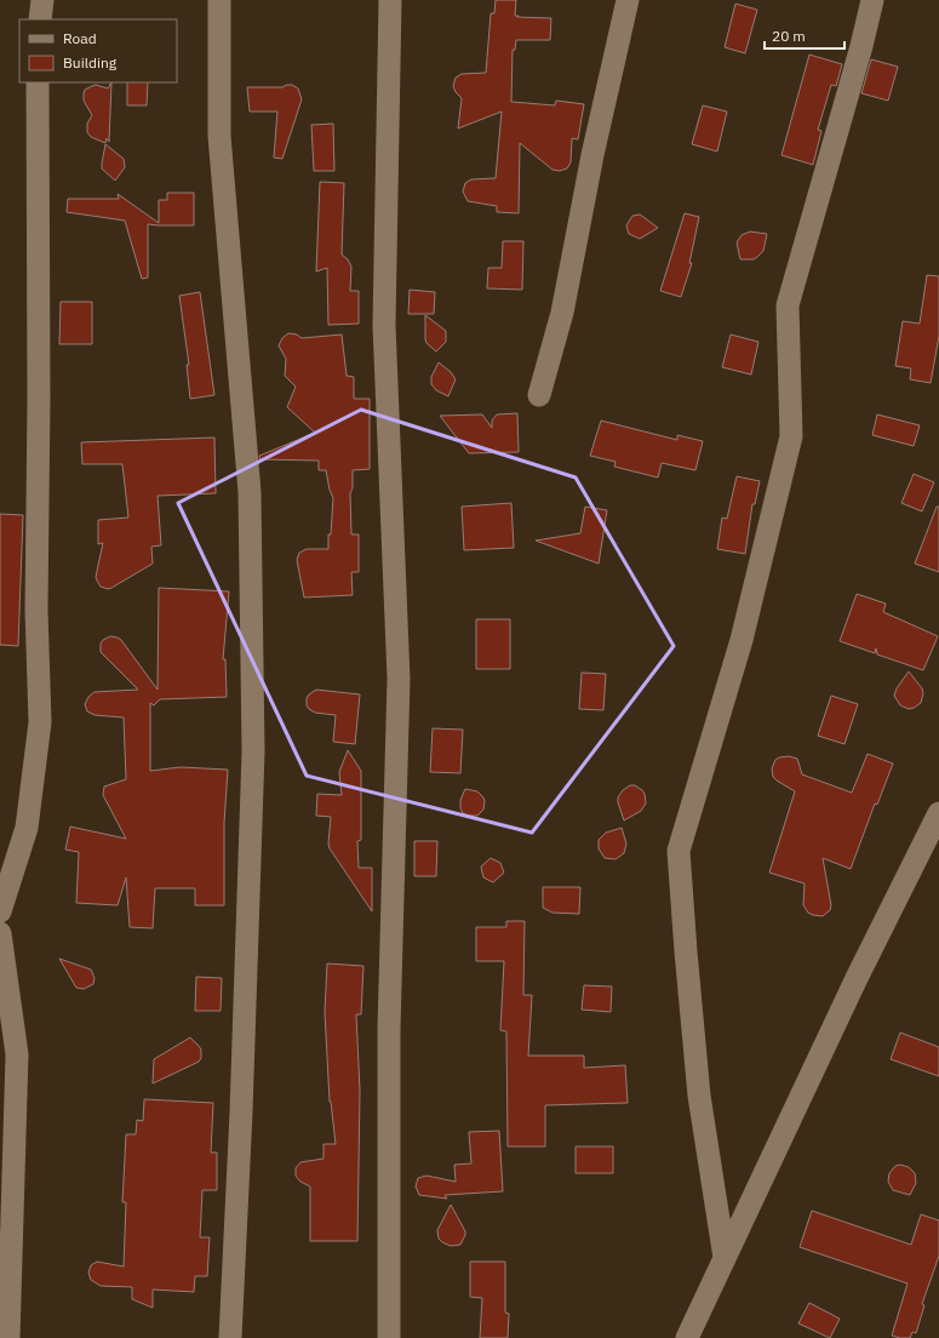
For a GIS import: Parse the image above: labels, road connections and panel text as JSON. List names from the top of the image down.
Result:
{
  "legend": ["Road", "Building"],
  "scale_bar": "20 m"
}
